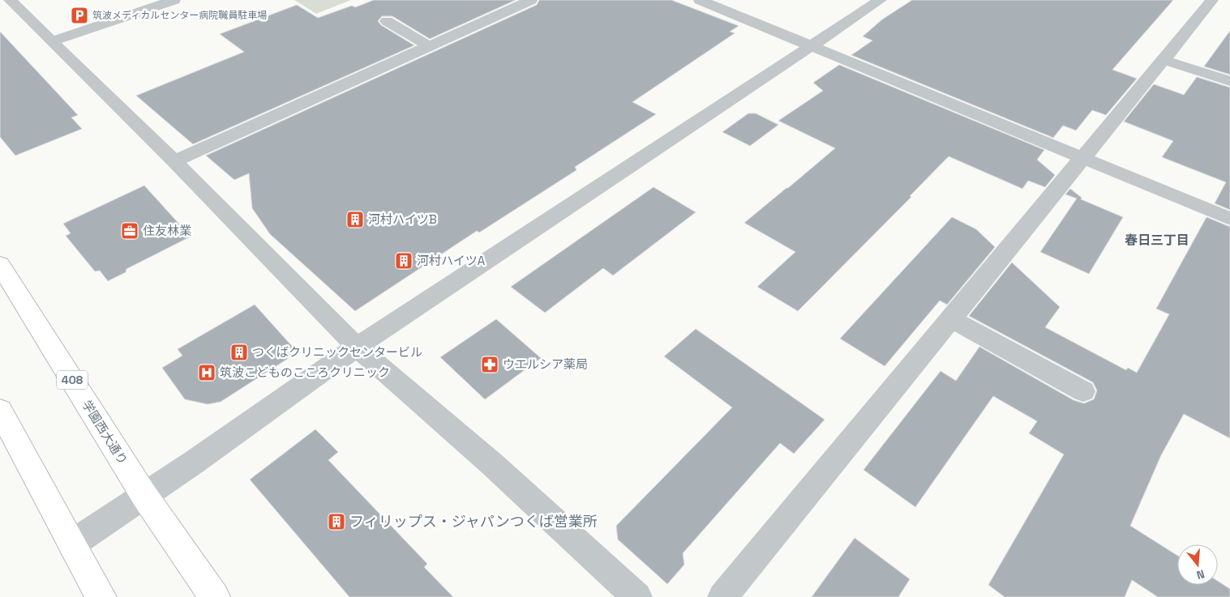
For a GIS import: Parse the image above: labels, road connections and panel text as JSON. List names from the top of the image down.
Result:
{
  "streets": {
    "highway": ["408", "学園西大通り"]
  },
  "districts": ["春日三丁目"],
  "places": {
    "parking": ["筑波メディカルセンター病院職員駐車場"],
    "building": [
      "河村ハイツB",
      "河村ハイツA",
      "つくばクリニックセンタービル",
      "フィリップス・ジャパンつくば営業所"
    ],
    "office": ["住友林業"],
    "pharmacy": ["ウエルシア薬局"],
    "hospital": ["筑波こどものこころクリニック"]
  },
  "north": "bottom"
}
